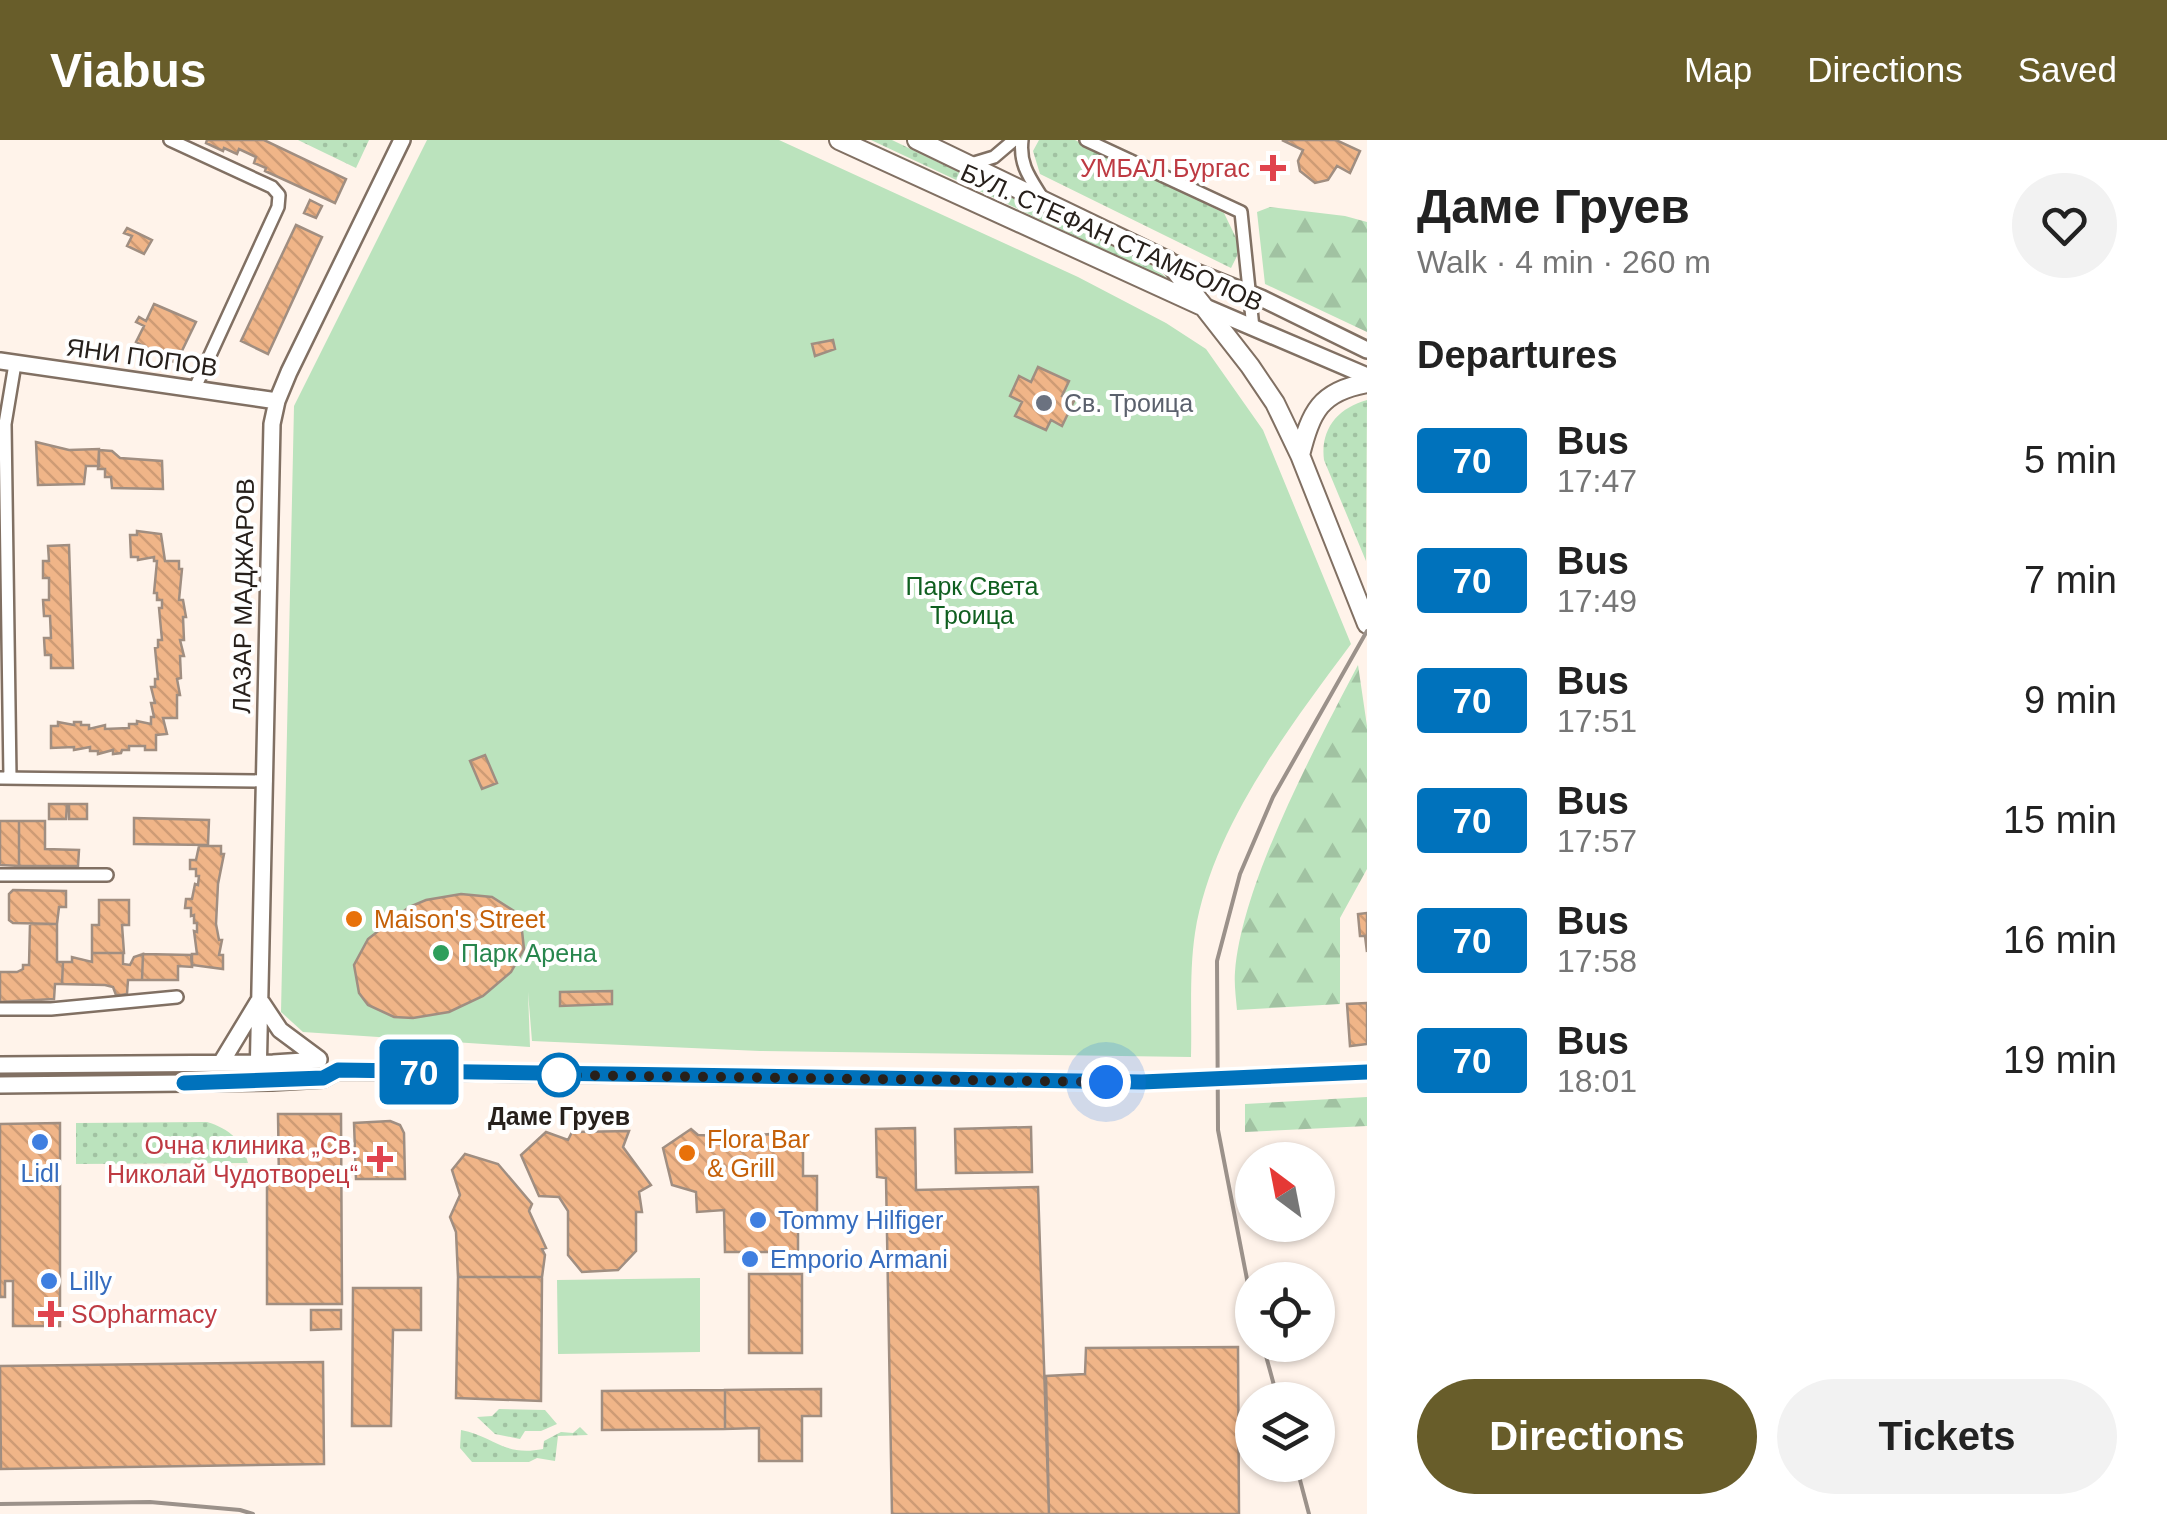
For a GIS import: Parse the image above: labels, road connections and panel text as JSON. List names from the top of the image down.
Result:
{
  "streets": {
    "main road": ["БУЛ. СТЕФАН СТАМБОЛОВ", "ЯНИ ПОПОВ", "ЛАЗАР МАДЖАРОВ"]
  },
  "crossings": [
    ["ЯНИ ПОПОВ", "ЛАЗАР МАДЖАРОВ"]
  ],
  "parks": ["Парк Света Троица"],
  "places": {
    "health": ["УМБАЛ Бургас", "Oчна клиника „Св. Николай Чудотворец“", "SOpharmacy"],
    "other": [
      "Св. Троица",
      "Maison's Street",
      "Парк Арена",
      "Даме Груев",
      "Lidl",
      "Flora Bar & Grill",
      "Tommy Hilfiger",
      "Emporio Armani",
      "Lilly"
    ]
  },
  "lines": ["bus line 70"],
  "north": "top left",
  "page": {
    "header": "Viabus",
    "nav": ["Map", "Directions", "Saved"],
    "on_map": "70",
    "heading": [
      ["Даме Груев", "Walk · 4 min · 260 m"],
      "Departures"
    ],
    "list": [
      {
        "mark": "70",
        "name": "Bus",
        "note": "17:47",
        "value": "5 min"
      },
      {
        "mark": "70",
        "name": "Bus",
        "note": "17:49",
        "value": "7 min"
      },
      {
        "mark": "70",
        "name": "Bus",
        "note": "17:51",
        "value": "9 min"
      },
      {
        "mark": "70",
        "name": "Bus",
        "note": "17:57",
        "value": "15 min"
      },
      {
        "mark": "70",
        "name": "Bus",
        "note": "17:58",
        "value": "16 min"
      },
      {
        "mark": "70",
        "name": "Bus",
        "note": "18:01",
        "value": "19 min"
      }
    ],
    "buttons": ["Directions", "Tickets"]
  }
}
